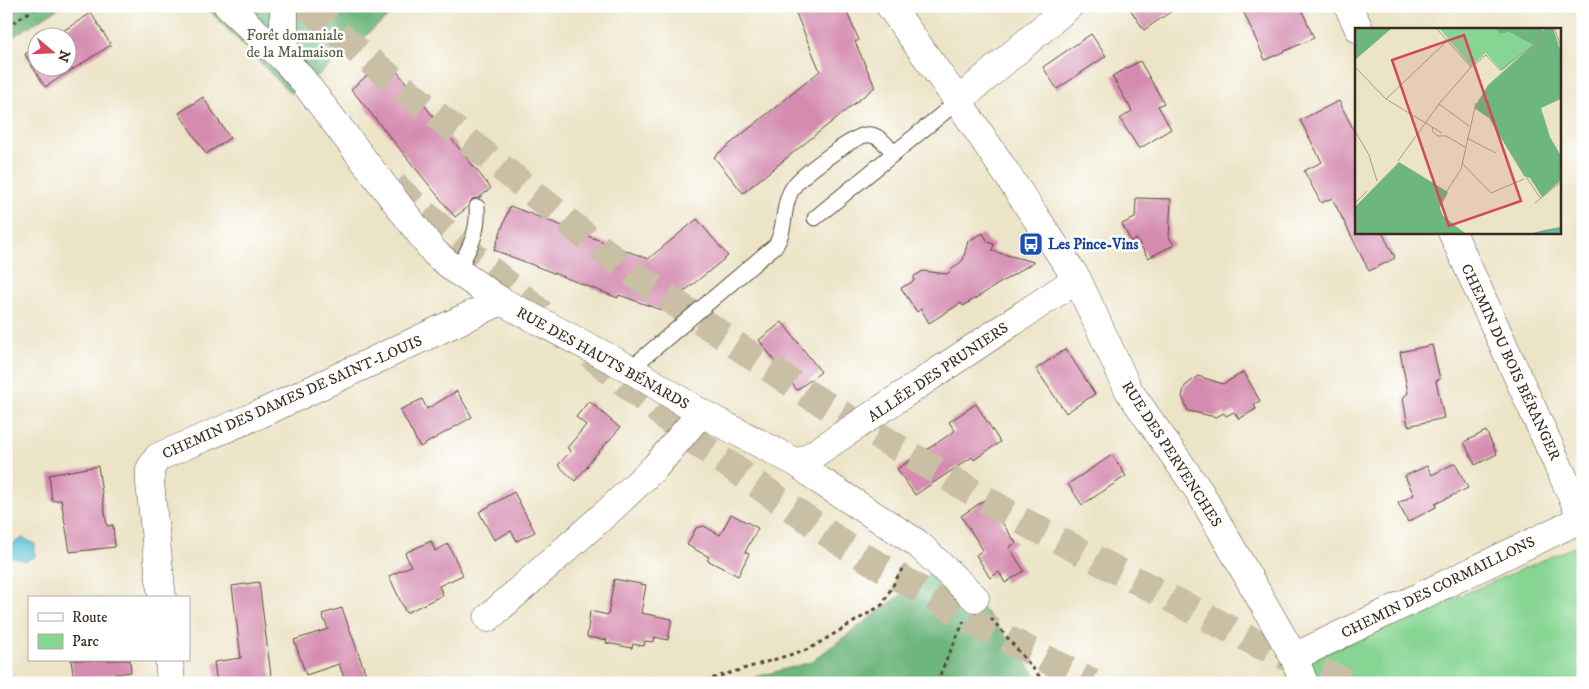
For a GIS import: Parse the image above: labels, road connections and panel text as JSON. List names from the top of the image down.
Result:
{
  "streets": {
    "street": [
      "RUE DES HAUTS BÉNARDS",
      "CHEMIN DU BOIS BÉRANGER",
      "ALLÉE DES PRUNIERS",
      "CHEMIN DES DAMES DE SAINT-LOUIS",
      "RUE DES PERVENCHES",
      "CHEMIN DES CORMAILLONS"
    ]
  },
  "crossings": [
    ["RUE DES HAUTS BÉNARDS", "ALLÉE DES PRUNIERS"],
    ["RUE DES HAUTS BÉNARDS", "CHEMIN DES DAMES DE SAINT-LOUIS"],
    ["CHEMIN DU BOIS BÉRANGER", "CHEMIN DES CORMAILLONS"],
    ["ALLÉE DES PRUNIERS", "RUE DES PERVENCHES"],
    ["RUE DES PERVENCHES", "CHEMIN DES CORMAILLONS"]
  ],
  "parks": ["Forêt domaniale de la Malmaison"],
  "places": {
    "bus stop": ["Les Pince-Vins"]
  },
  "legend": ["Route", "Parc"],
  "north": "right"
}
